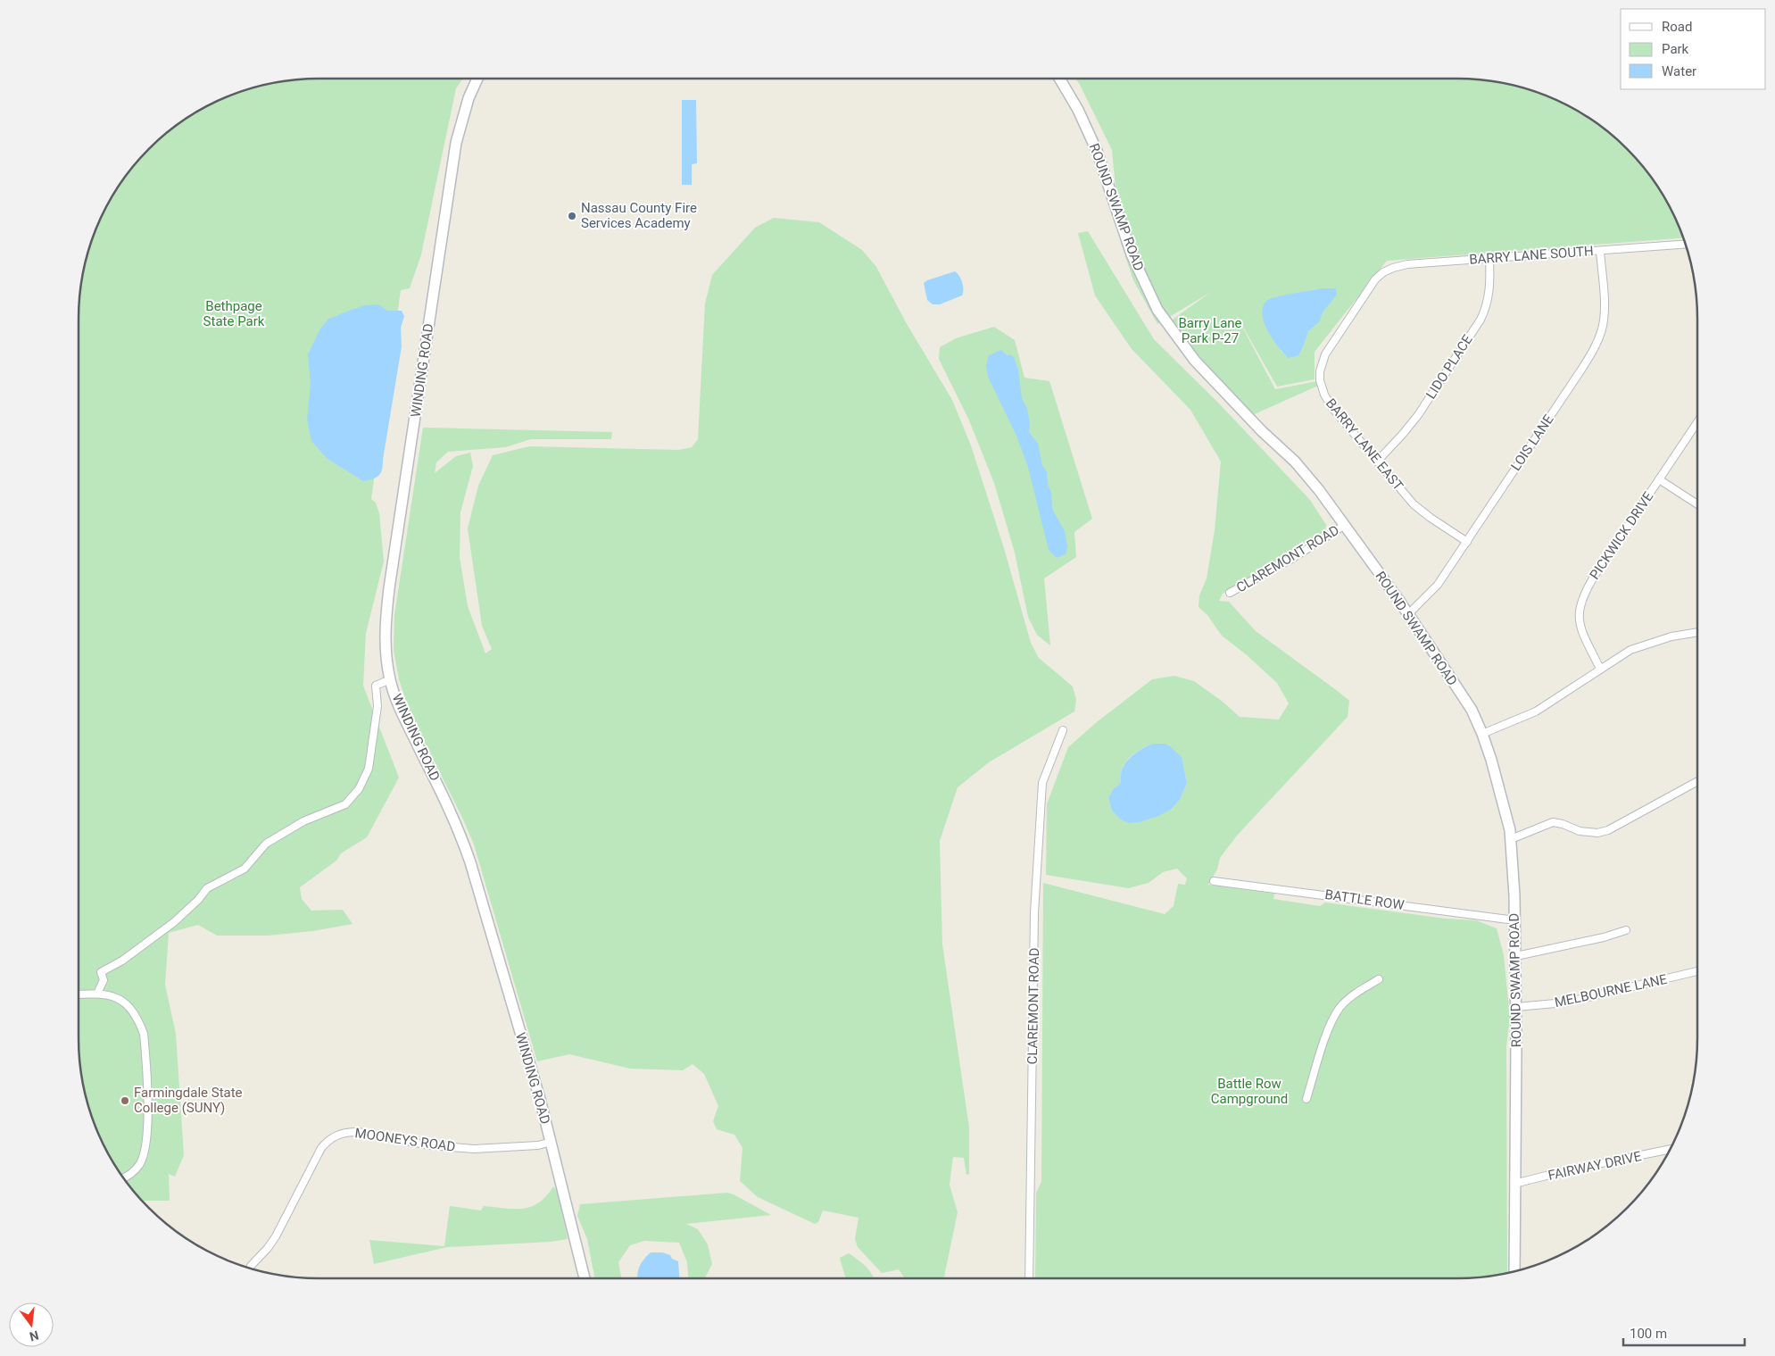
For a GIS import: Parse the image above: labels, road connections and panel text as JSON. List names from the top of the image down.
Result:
{
  "streets": {
    "main road": ["ROUND SWAMP ROAD", "WINDING ROAD"],
    "street": [
      "BARRY LANE SOUTH",
      "LIDO PLACE",
      "LOIS LANE",
      "BARRY LANE EAST",
      "PICKWICK DRIVE",
      "CLAREMONT ROAD",
      "BATTLE ROW",
      "MELBOURNE LANE",
      "MOONEYS ROAD",
      "FAIRWAY DRIVE"
    ]
  },
  "crossings": [
    ["ROUND SWAMP ROAD", "LOIS LANE"],
    ["ROUND SWAMP ROAD", "CLAREMONT ROAD"],
    ["ROUND SWAMP ROAD", "BATTLE ROW"],
    ["ROUND SWAMP ROAD", "MELBOURNE LANE"],
    ["ROUND SWAMP ROAD", "FAIRWAY DRIVE"],
    ["BARRY LANE SOUTH", "LIDO PLACE"],
    ["BARRY LANE SOUTH", "LOIS LANE"],
    ["BARRY LANE SOUTH", "BARRY LANE EAST"],
    ["LIDO PLACE", "BARRY LANE EAST"],
    ["WINDING ROAD", "MOONEYS ROAD"],
    ["LOIS LANE", "BARRY LANE EAST"]
  ],
  "parks": ["Bethpage State Park", "Barry Lane Park P-27", "Battle Row Campground"],
  "places": ["Nassau County Fire Services Academy", "Farmingdale State College (SUNY)"],
  "legend": ["Road", "Park", "Water"],
  "scale_bar": "100 m",
  "north": "bottom"
}
